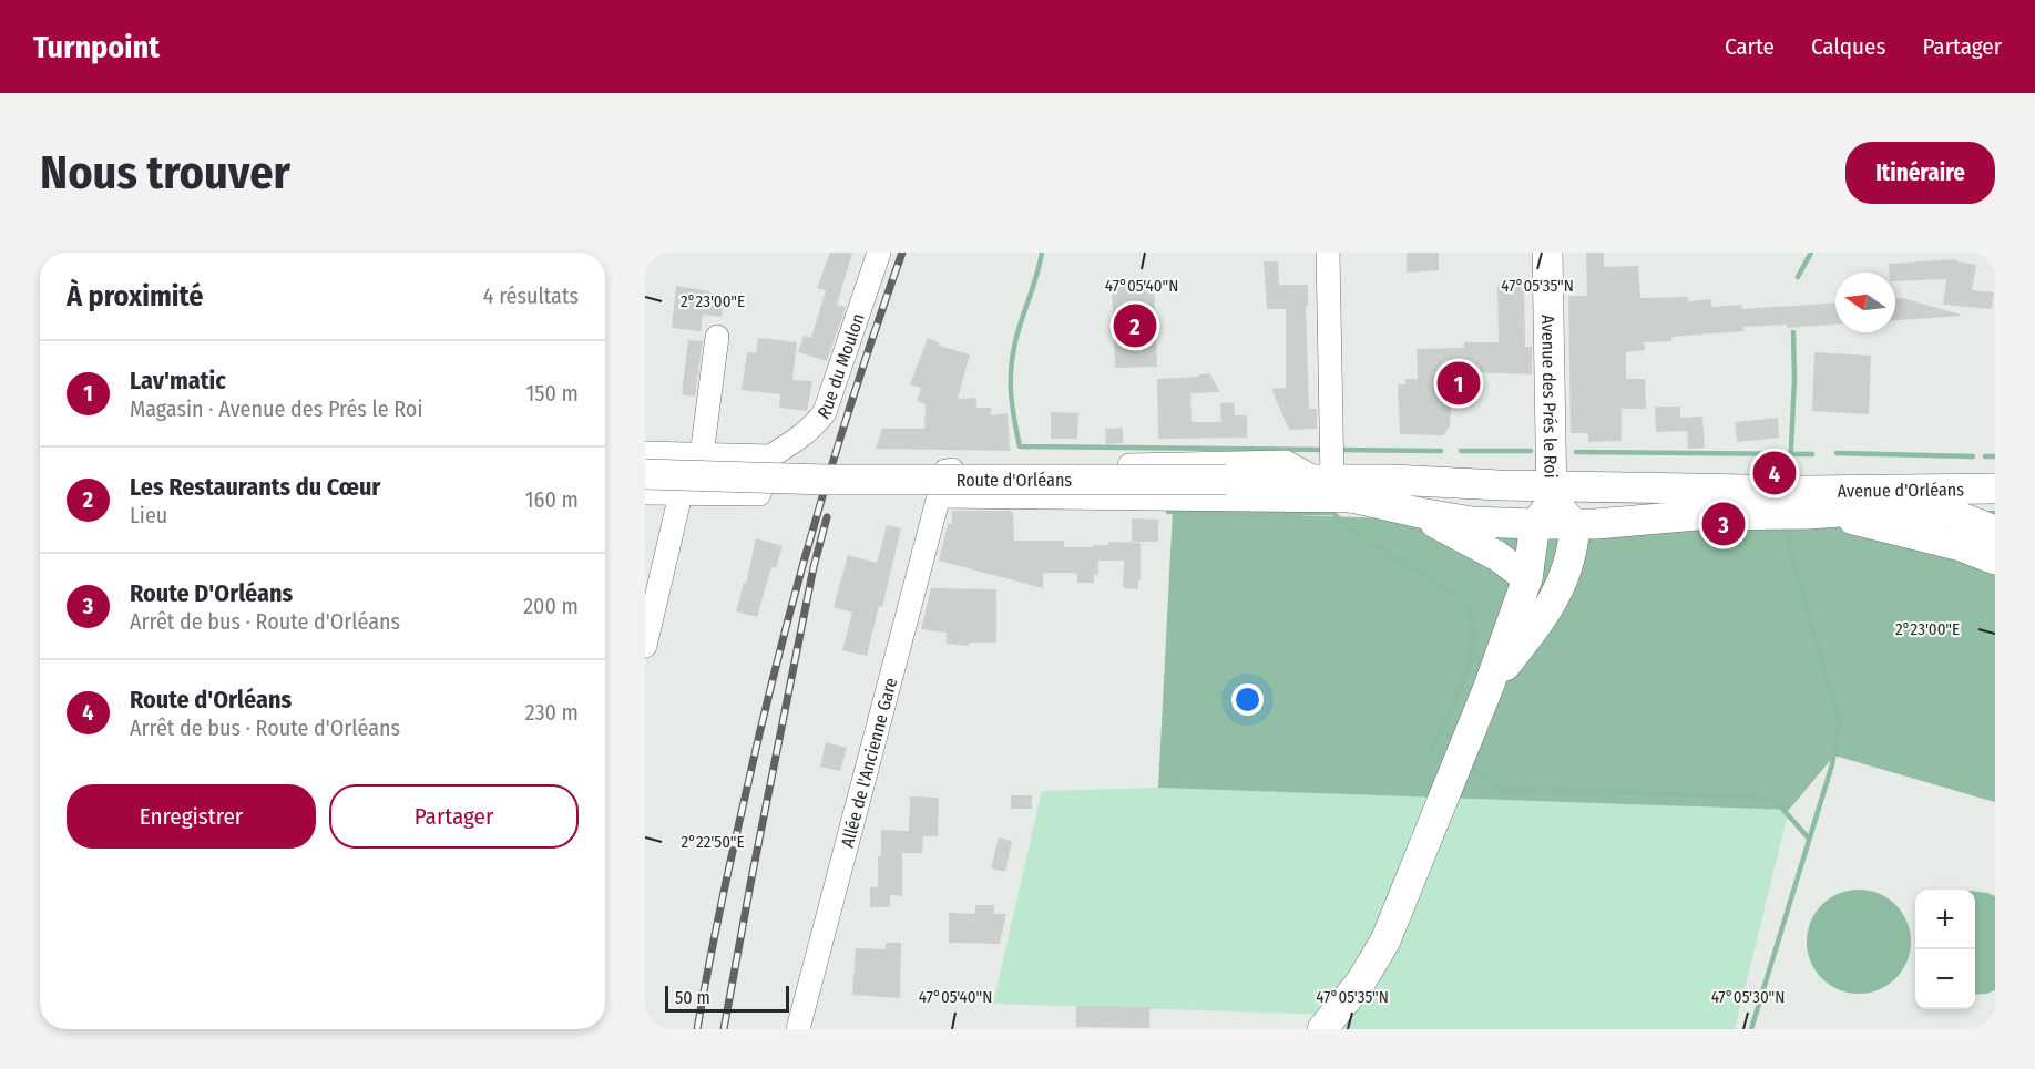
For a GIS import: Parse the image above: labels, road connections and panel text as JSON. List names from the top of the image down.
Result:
{
  "streets": {
    "main road": ["Avenue des Prés le Roi", "Route d'Orléans", "Avenue d'Orléans"],
    "street": ["Rue du Moulon", "Allée de l'Ancienne Gare"]
  },
  "crossings": [
    ["Rue du Moulon", "Route d'Orléans"],
    ["Avenue des Prés le Roi", "Route d'Orléans"],
    ["Route d'Orléans", "Allée de l'Ancienne Gare"]
  ],
  "scale_bar": "50 m",
  "north": "left",
  "page": {
    "header": "Turnpoint",
    "nav": ["Carte", "Calques", "Partager"],
    "buttons": [
      "Itinéraire",
      ["Enregistrer", "Partager"]
    ],
    "title": "Nous trouver",
    "heading": ["À proximité", "4 résultats"],
    "pins": [
      "2",
      "1",
      "4",
      "3"
    ],
    "list": [
      {
        "mark": "1",
        "name": "Lav'matic",
        "note": "Magasin · Avenue des Prés le Roi",
        "value": "150 m"
      },
      {
        "mark": "2",
        "name": "Les Restaurants du Cœur",
        "note": "Lieu",
        "value": "160 m"
      },
      {
        "mark": "3",
        "name": "Route D'Orléans",
        "note": "Arrêt de bus · Route d'Orléans",
        "value": "200 m"
      },
      {
        "mark": "4",
        "name": "Route d'Orléans",
        "note": "Arrêt de bus · Route d'Orléans",
        "value": "230 m"
      }
    ],
    "map_buttons": ["+", "−"],
    "scale": "50 m"
  },
  "coordinates": [
    "47°05'40\"N",
    "47°05'35\"N",
    "2°23'00\"E",
    "2°22'50\"E",
    "47°05'30\"N"
  ]
}
